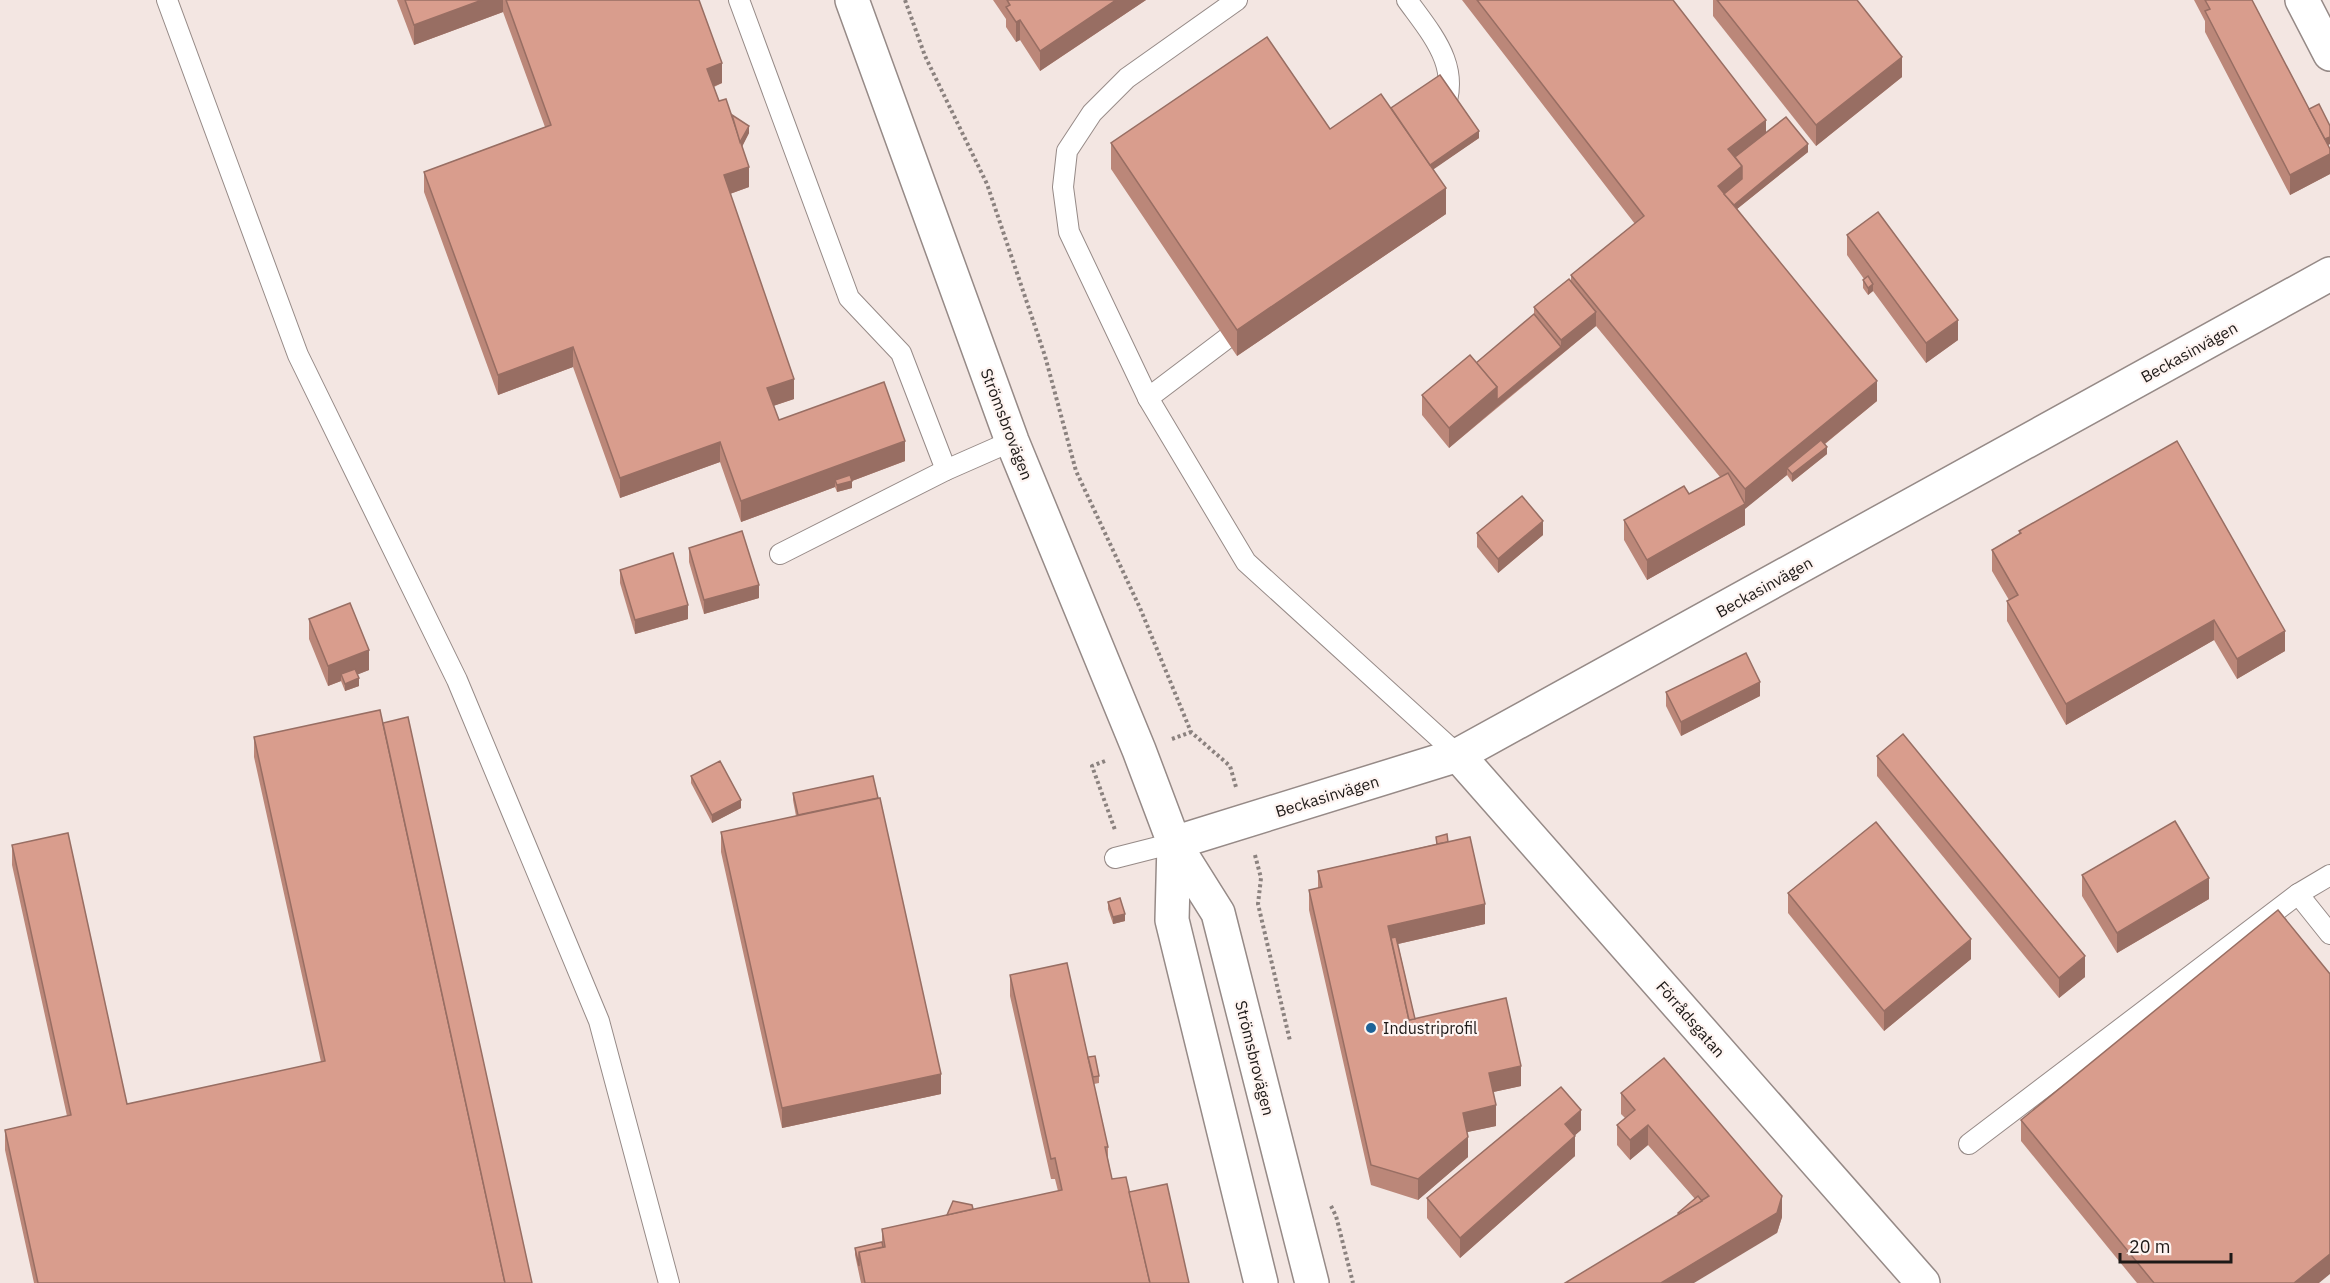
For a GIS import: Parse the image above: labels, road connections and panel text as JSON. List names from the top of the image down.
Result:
{
  "streets": {
    "street": ["Beckasinvägen", "Strömsbrovägen", "Förrådsgatan"]
  },
  "crossings": [
    ["Beckasinvägen", "Strömsbrovägen"],
    ["Beckasinvägen", "Förrådsgatan"]
  ],
  "places": ["Industriprofil"],
  "scale_bar": "20 m"
}
